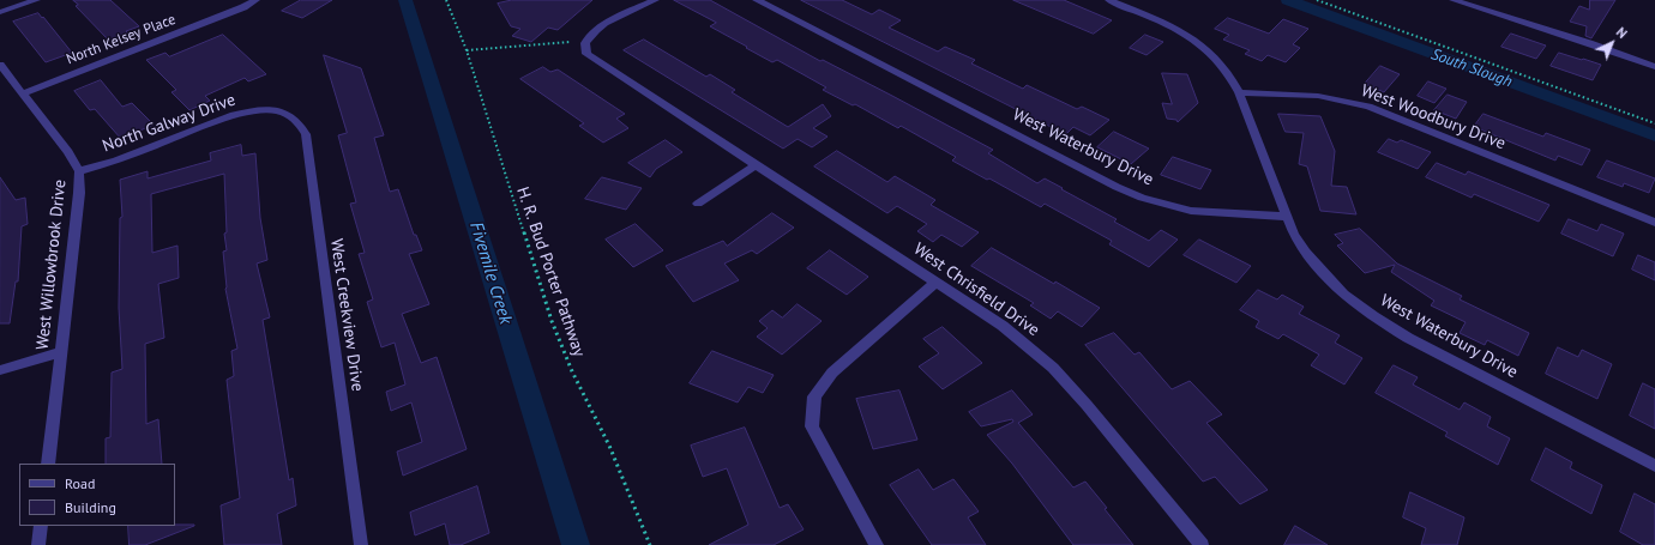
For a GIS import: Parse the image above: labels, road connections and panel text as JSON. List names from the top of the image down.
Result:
{
  "streets": {
    "street": [
      "North Kelsey Place",
      "West Woodbury Drive",
      "North Galway Drive",
      "West Waterbury Drive",
      "West Willowbrook Drive",
      "West Chrisfield Drive",
      "West Creekview Drive"
    ],
    "path": ["H. R. Bud Porter Pathway"]
  },
  "crossings": [
    ["North Kelsey Place", "West Willowbrook Drive"],
    ["North Galway Drive", "West Willowbrook Drive"],
    ["North Galway Drive", "West Creekview Drive"]
  ],
  "water": ["South Slough", "Fivemile Creek"],
  "legend": ["Road", "Building"],
  "north": "top right"
}
